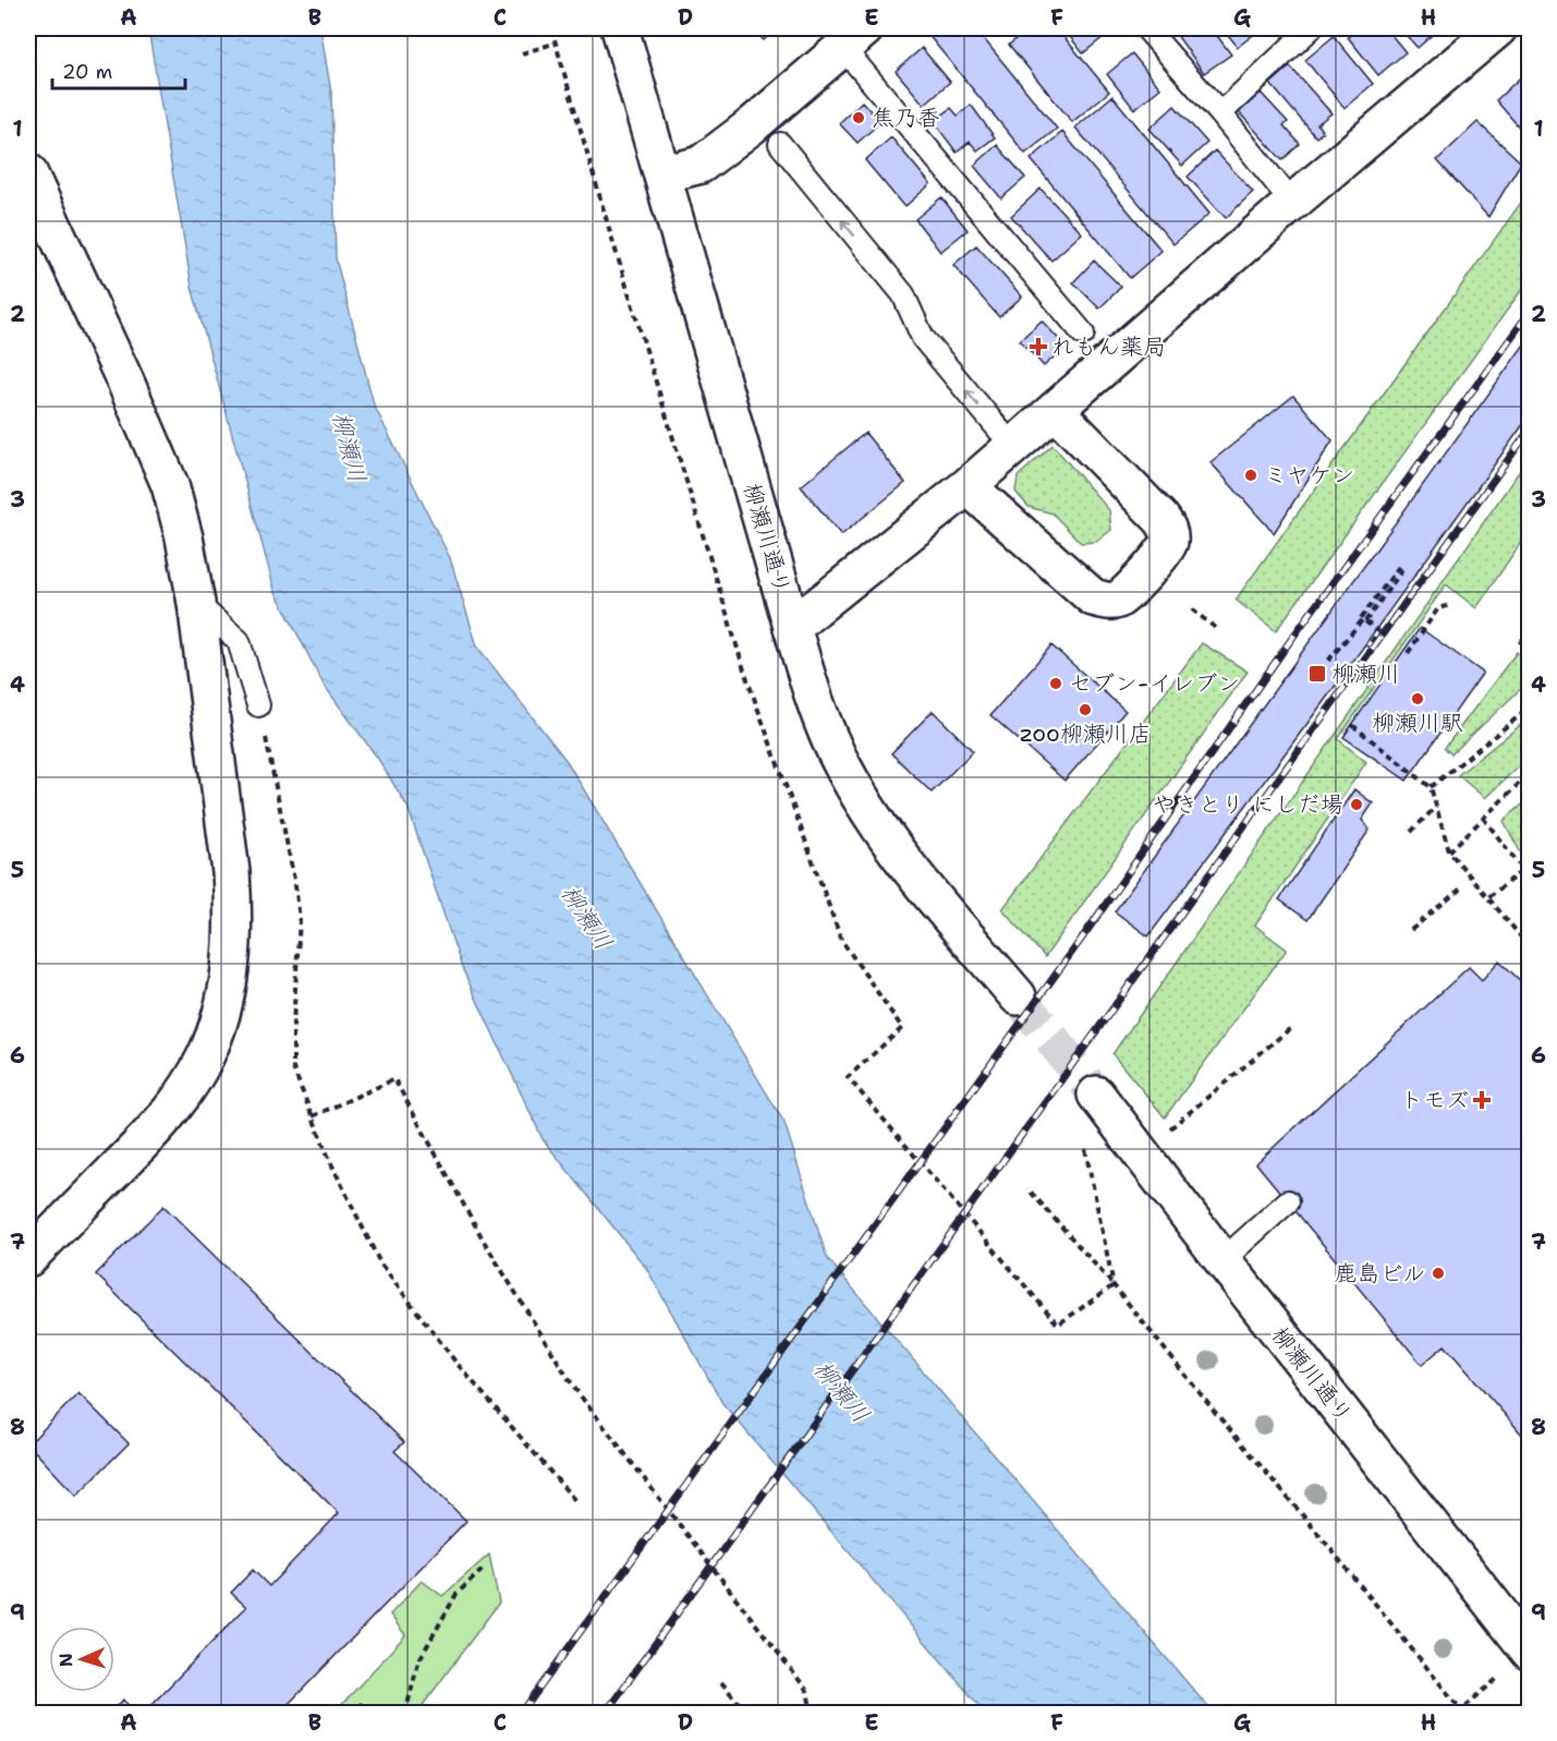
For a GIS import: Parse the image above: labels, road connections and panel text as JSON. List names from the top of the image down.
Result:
{
  "streets": {
    "street": ["柳瀬川通り"]
  },
  "water": ["柳瀬川"],
  "places": {
    "other": [
      "焦乃香",
      "ミヤケン",
      "セブン-イレブン",
      "柳瀬川駅",
      "zoo柳瀬川店",
      "やきとり にしだ場",
      "鹿島ビル"
    ],
    "health": ["れもん薬局", "トモズ"],
    "transit": ["柳瀬川"]
  },
  "scale_bar": "20 m",
  "north": "left",
  "grid": {
    "columns": [
      "A",
      "B",
      "C",
      "D",
      "E",
      "F",
      "G",
      "H"
    ],
    "rows": [
      "1",
      "2",
      "3",
      "4",
      "5",
      "6",
      "7",
      "8",
      "9"
    ]
  }
}
